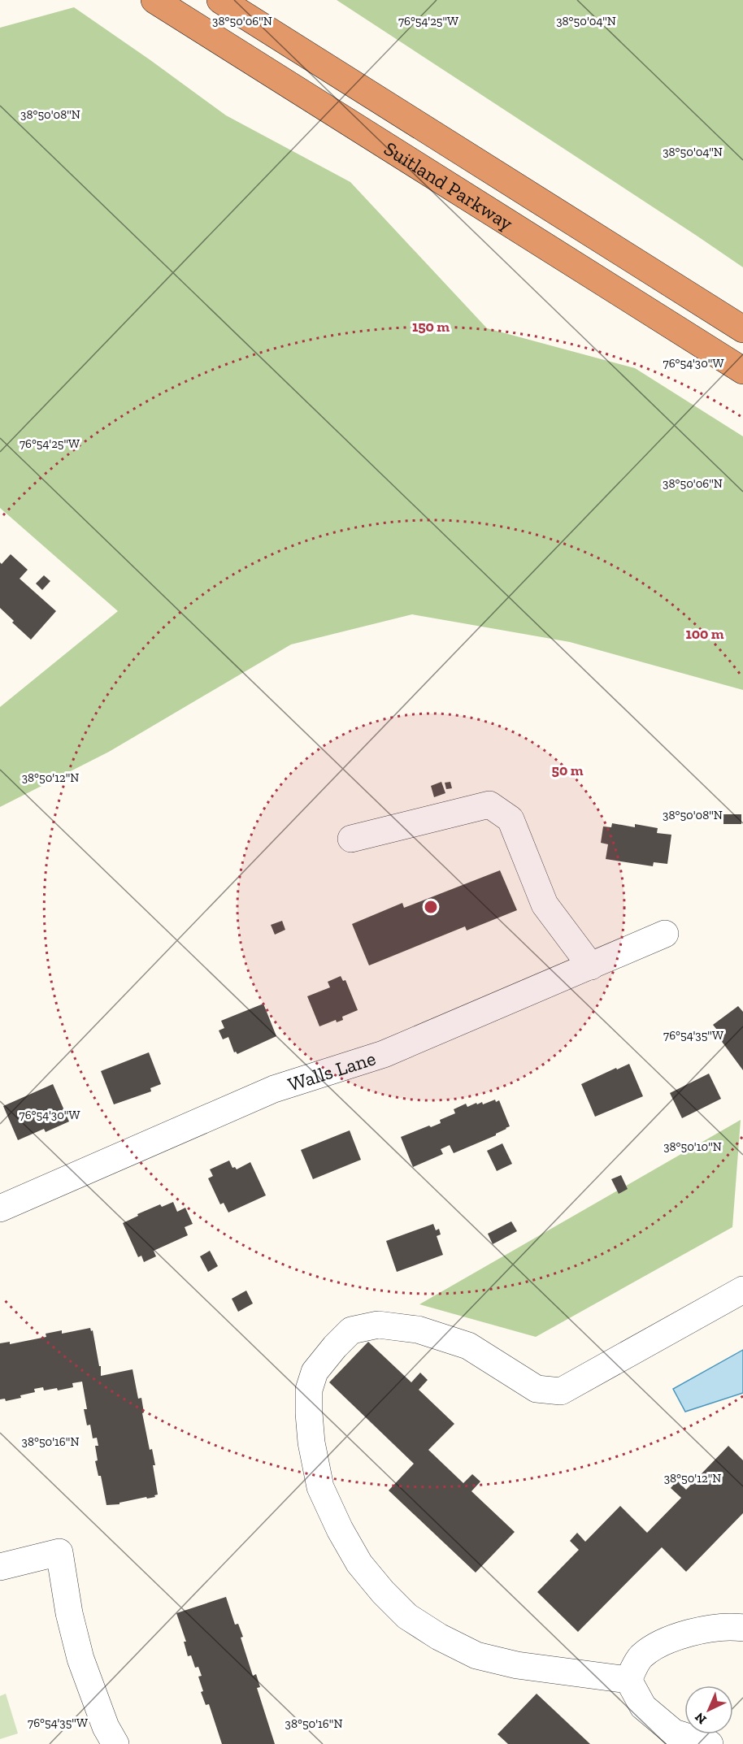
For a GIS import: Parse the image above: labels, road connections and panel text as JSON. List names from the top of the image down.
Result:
{
  "streets": {
    "highway": ["Suitland Parkway"],
    "street": ["Walls Lane"]
  },
  "north": "bottom left",
  "coordinates": [
    "38°50'06\"N",
    "38°50'04\"N",
    "76°54'25\"W",
    "38°50'08\"N",
    "76°54'30\"W",
    "38°50'12\"N",
    "76°54'35\"W",
    "38°50'10\"N",
    "38°50'16\"N"
  ],
  "rings": ["150 m", "100 m", "50 m"]
}
